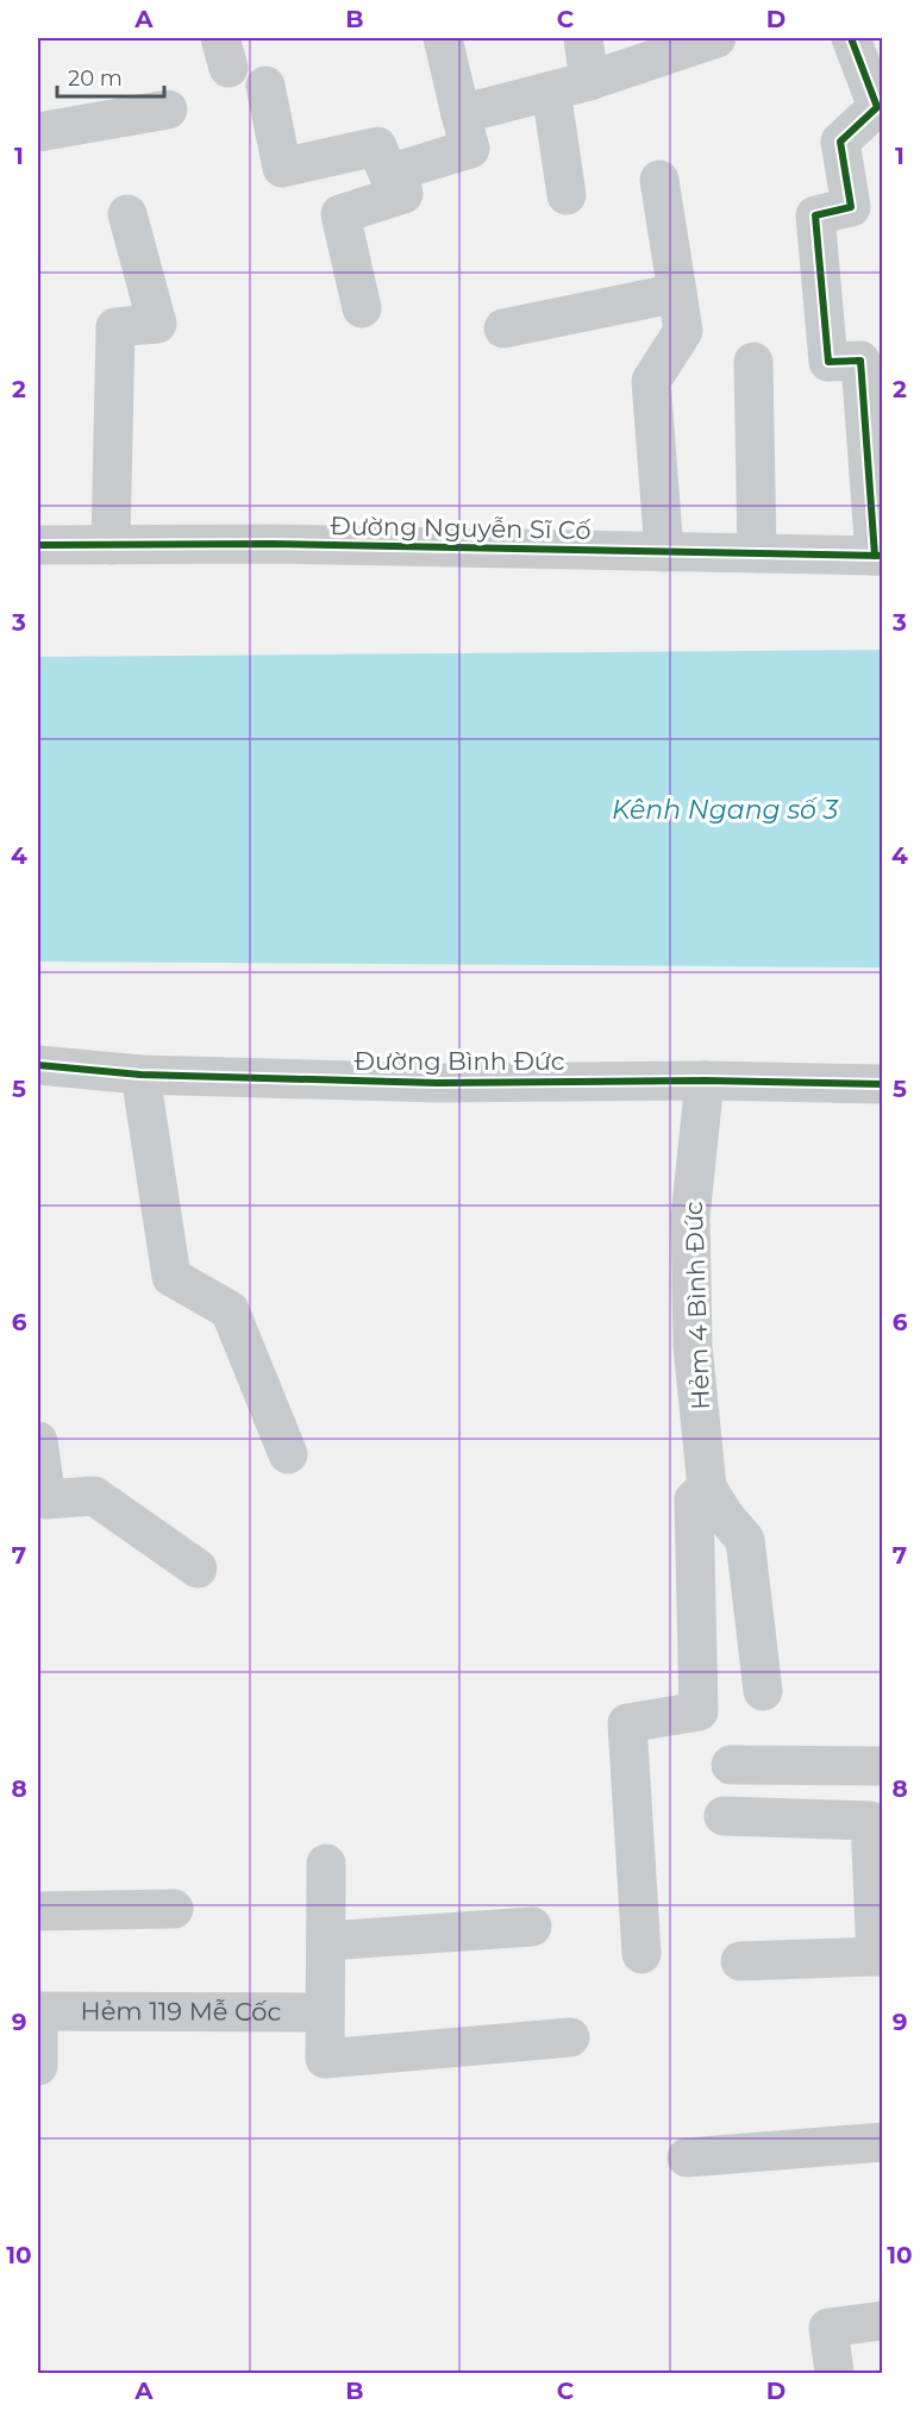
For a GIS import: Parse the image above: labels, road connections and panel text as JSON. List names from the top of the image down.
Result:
{
  "streets": {
    "street": [
      "Đường Nguyễn Sĩ Cố",
      "Đường Bình Đức",
      "Hẻm 4 Bình Đức",
      "Hẻm 119 Mễ Cốc"
    ]
  },
  "crossings": [
    ["Đường Bình Đức", "Hẻm 4 Bình Đức"]
  ],
  "water": ["Kênh Ngang số 3"],
  "scale_bar": "20 m",
  "grid": {
    "columns": [
      "A",
      "B",
      "C",
      "D"
    ],
    "rows": [
      "1",
      "2",
      "3",
      "4",
      "5",
      "6",
      "7",
      "8",
      "9",
      "10"
    ]
  }
}
